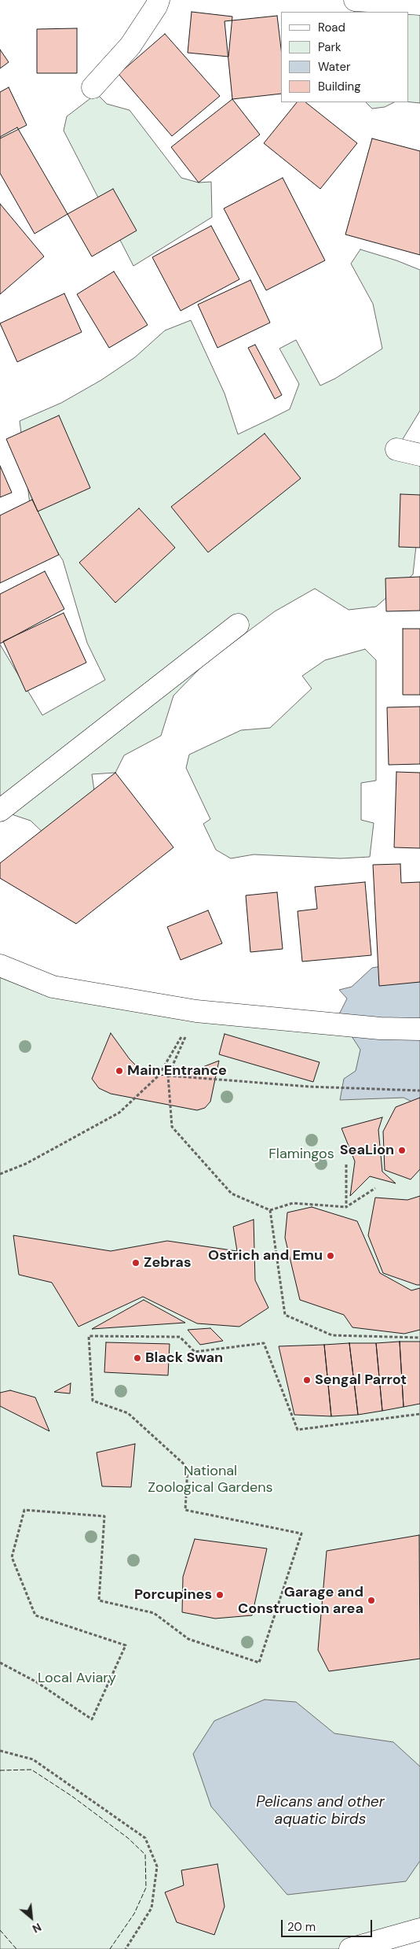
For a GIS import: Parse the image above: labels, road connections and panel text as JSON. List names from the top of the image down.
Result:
{
  "water": ["Pelicans and other aquatic birds"],
  "parks": ["Flamingos", "National Zoological Gardens", "Local Aviary"],
  "places": [
    "Main Entrance",
    "SeaLion",
    "Ostrich and Emu",
    "Zebras",
    "Black Swan",
    "Sengal Parrot",
    "Porcupines",
    "Garage and Construction area"
  ],
  "legend": [
    "Road",
    "Park",
    "Water",
    "Building"
  ],
  "scale_bar": "20 m",
  "north": "bottom right"
}
